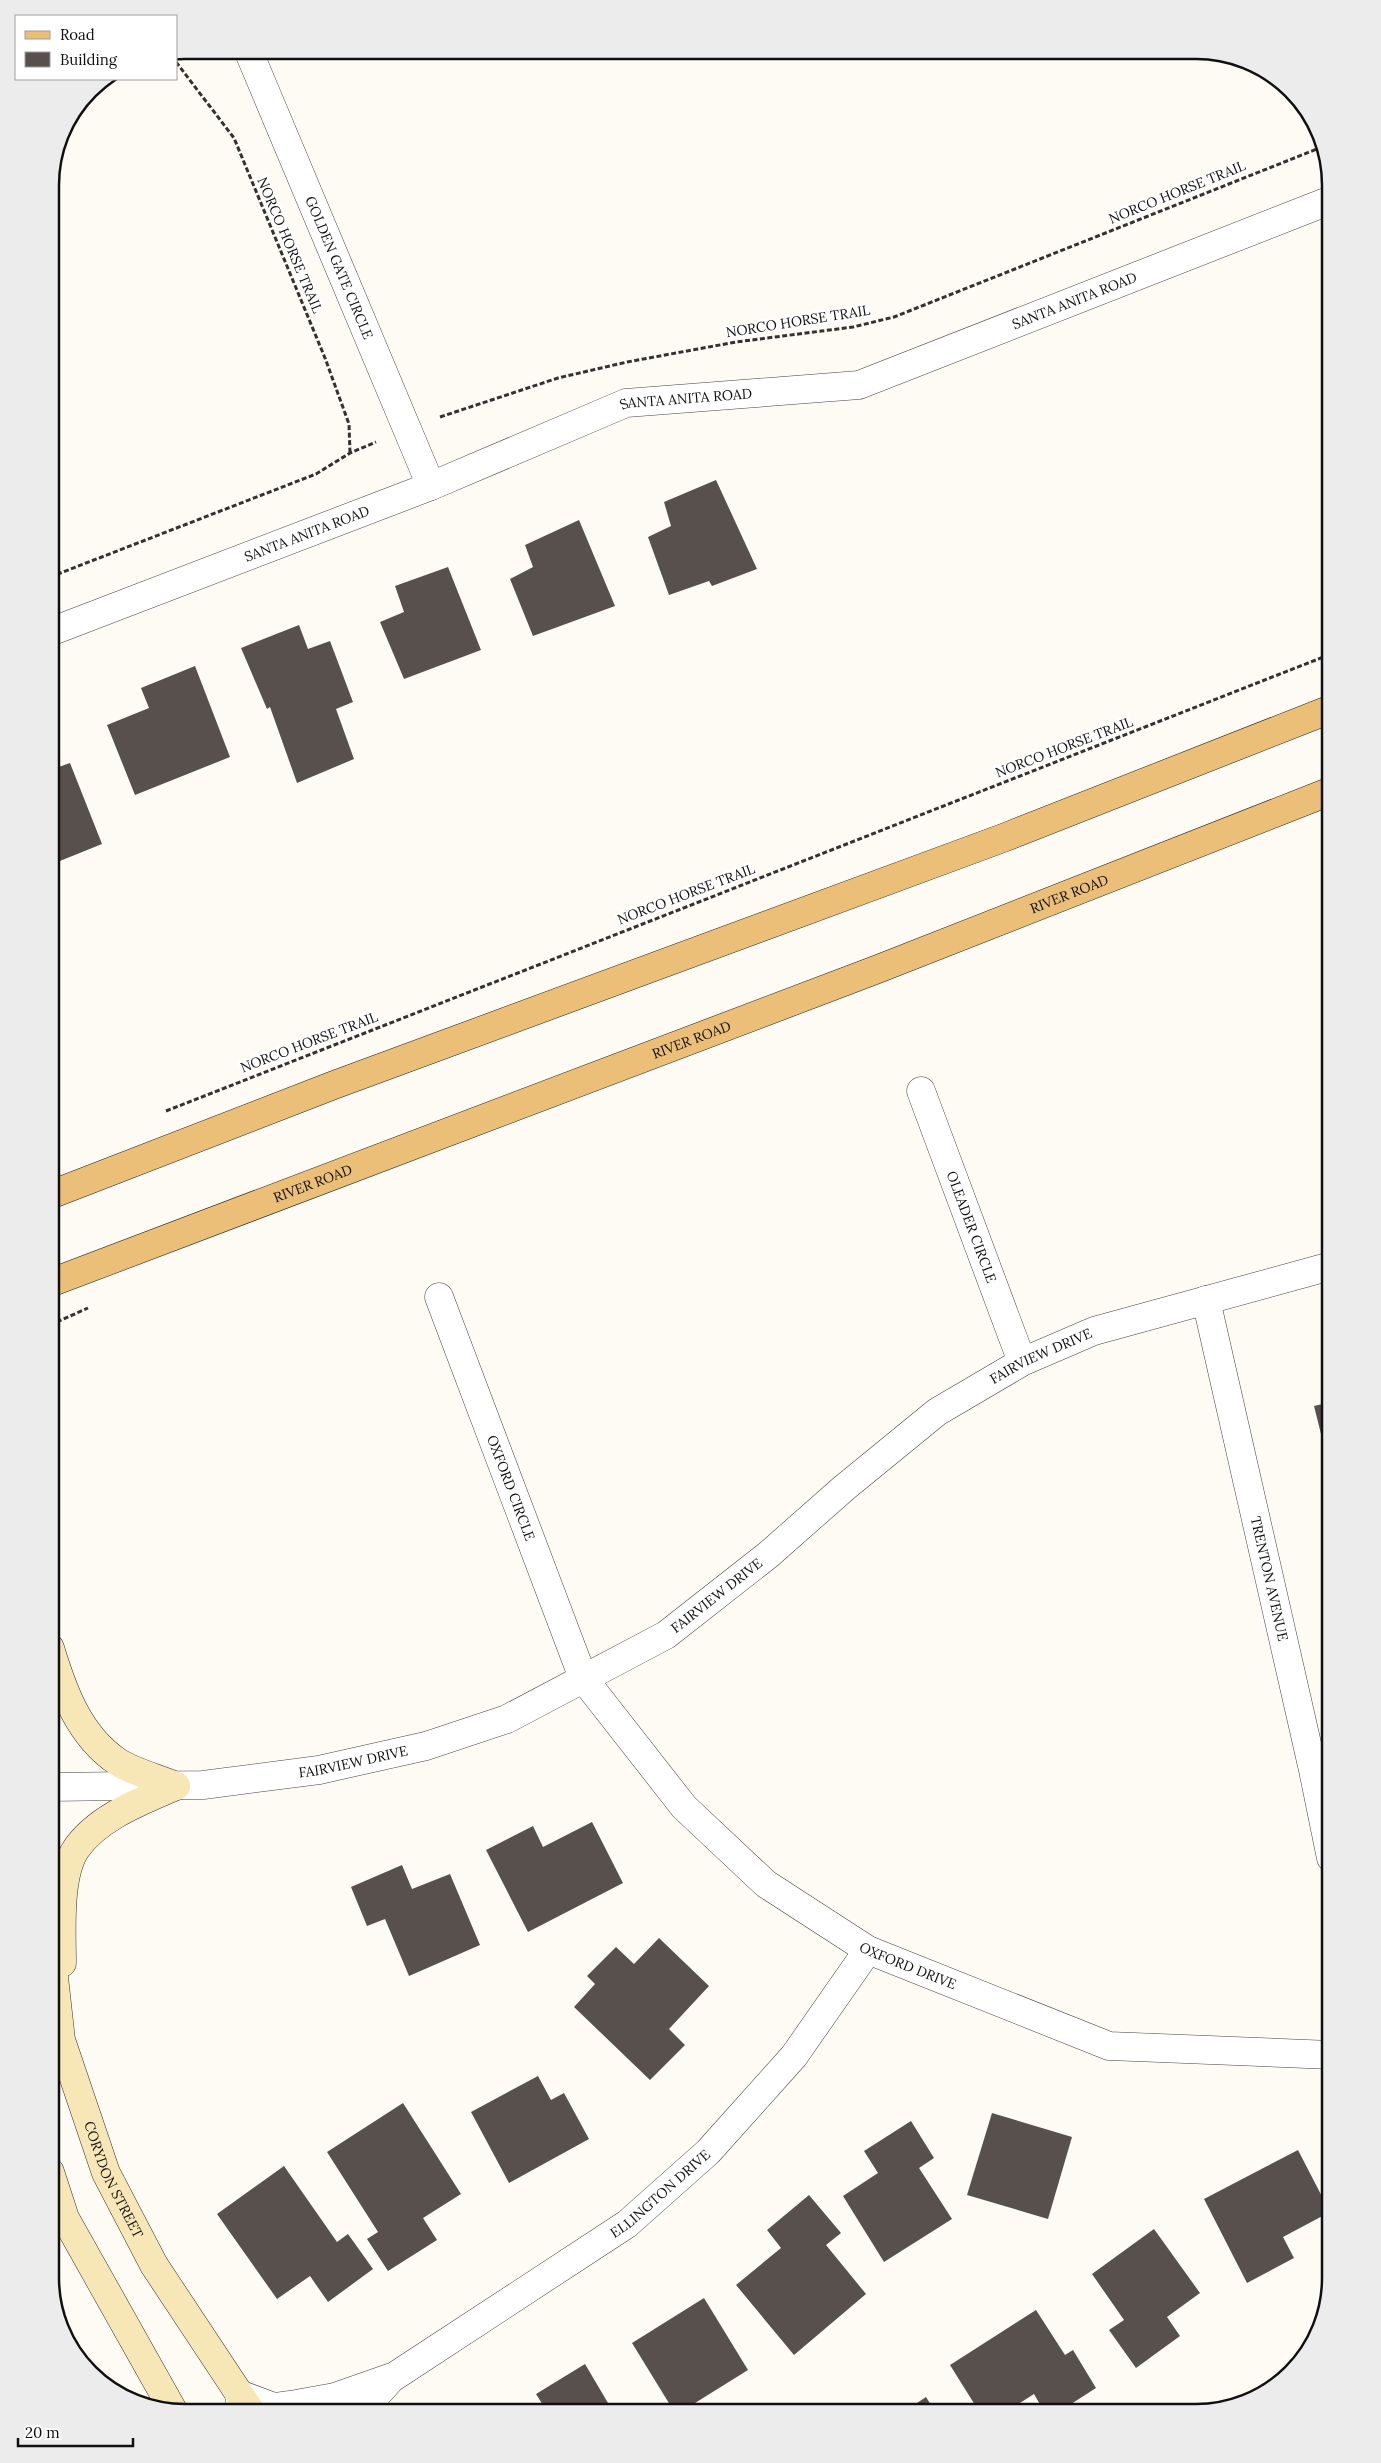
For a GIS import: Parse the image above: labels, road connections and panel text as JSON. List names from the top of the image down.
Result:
{
  "streets": {
    "main road": ["RIVER ROAD", "CORYDON STREET"],
    "street": [
      "GOLDEN GATE CIRCLE",
      "SANTA ANITA ROAD",
      "OLEADER CIRCLE",
      "FAIRVIEW DRIVE",
      "OXFORD CIRCLE",
      "TRENTON AVENUE",
      "OXFORD DRIVE",
      "ELLINGTON DRIVE"
    ],
    "path": ["NORCO HORSE TRAIL"]
  },
  "crossings": [
    ["NORCO HORSE TRAIL", "GOLDEN GATE CIRCLE"],
    ["GOLDEN GATE CIRCLE", "SANTA ANITA ROAD"],
    ["OLEADER CIRCLE", "FAIRVIEW DRIVE"],
    ["FAIRVIEW DRIVE", "OXFORD CIRCLE"],
    ["FAIRVIEW DRIVE", "TRENTON AVENUE"],
    ["FAIRVIEW DRIVE", "OXFORD DRIVE"],
    ["OXFORD CIRCLE", "OXFORD DRIVE"],
    ["OXFORD DRIVE", "ELLINGTON DRIVE"]
  ],
  "legend": ["Road", "Building"],
  "scale_bar": "20 m"
}
